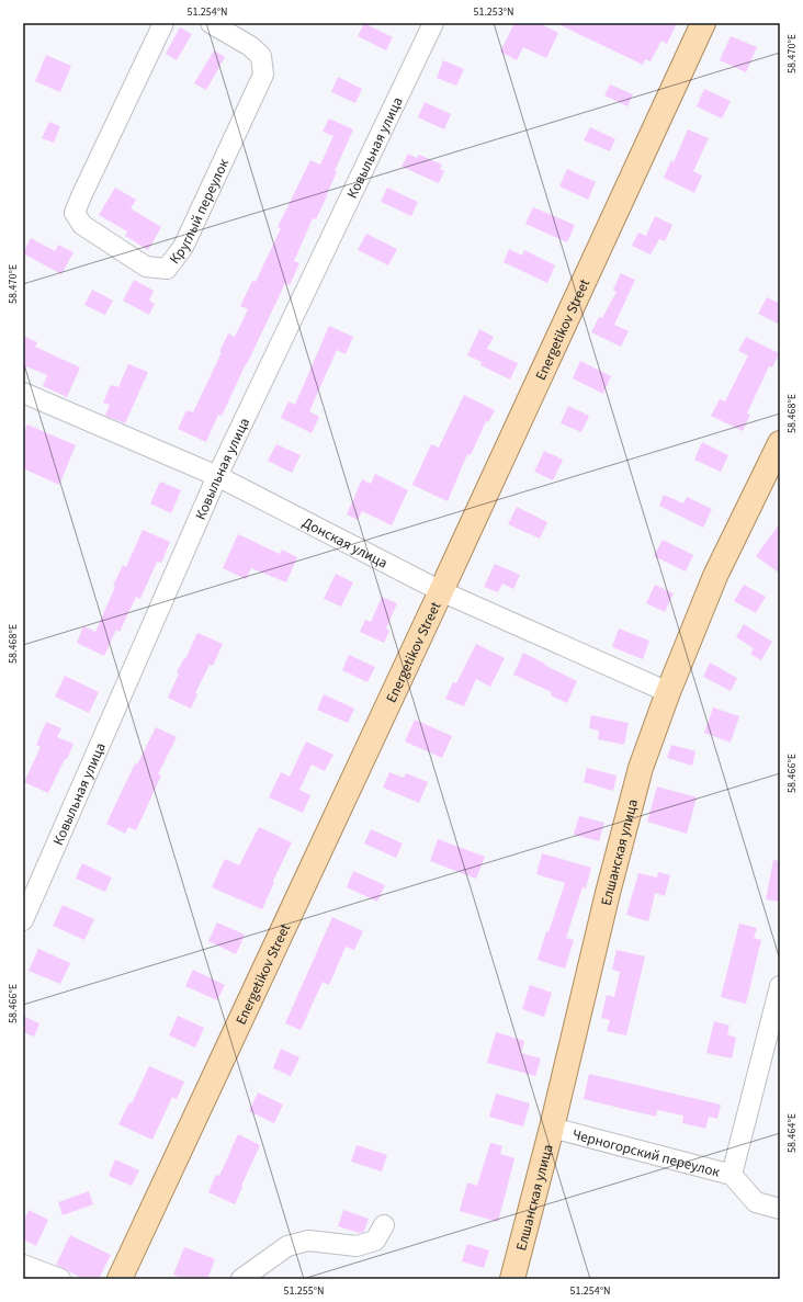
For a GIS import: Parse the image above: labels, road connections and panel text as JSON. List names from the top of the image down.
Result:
{
  "streets": {
    "main road": ["Energetikov Street", "Елшанская улица"],
    "street": [
      "Ковыльная улица",
      "Круглый переулок",
      "Донская улица",
      "Черногорский переулок"
    ]
  },
  "crossings": [
    ["Ковыльная улица", "Донская улица"],
    ["Energetikov Street", "Донская улица"],
    ["Донская улица", "Елшанская улица"],
    ["Елшанская улица", "Черногорский переулок"]
  ],
  "coordinates": [
    "51.254°N",
    "51.253°N",
    "58.470°E",
    "58.468°E",
    "58.466°E",
    "58.464°E",
    "51.255°N"
  ]
}
